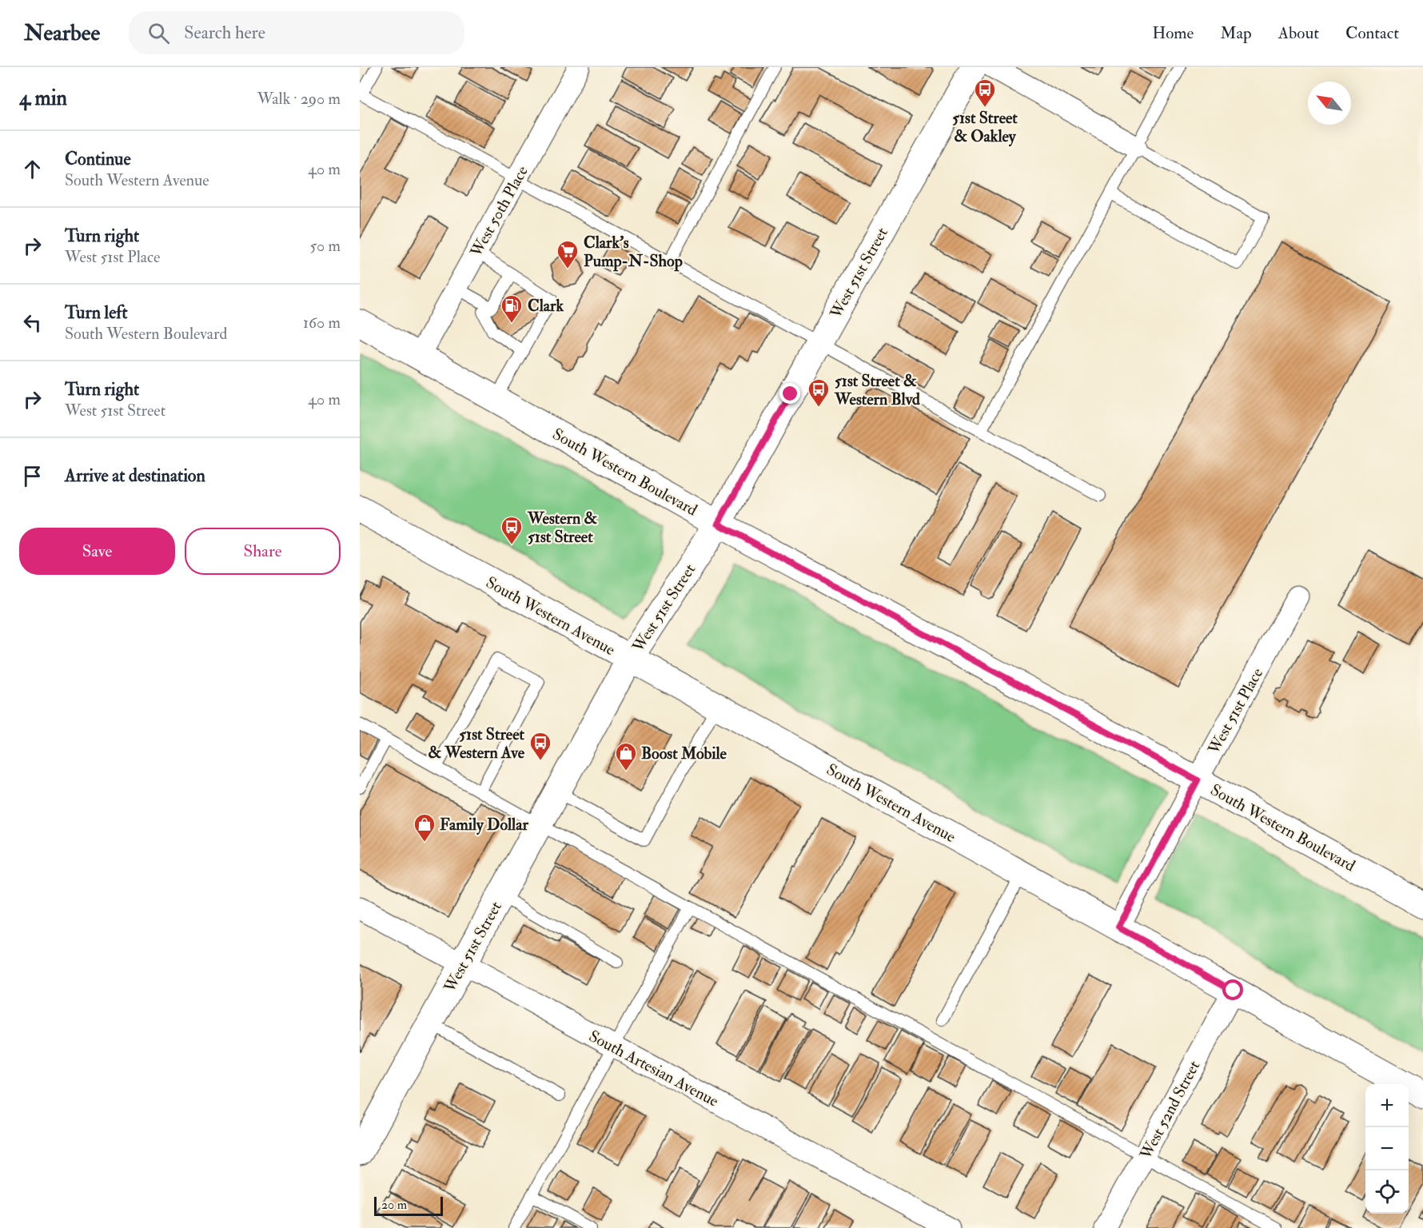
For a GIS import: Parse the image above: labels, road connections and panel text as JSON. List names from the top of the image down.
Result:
{
  "streets": {
    "street": [
      "West 50th Place",
      "West 51st Street",
      "South Western Boulevard",
      "South Western Avenue",
      "West 51st Place",
      "South Artesian Avenue",
      "West 52nd Street"
    ]
  },
  "crossings": [
    ["West 50th Place", "South Western Boulevard"],
    ["West 51st Street", "South Western Boulevard"],
    ["West 51st Street", "South Western Avenue"],
    ["West 51st Street", "South Artesian Avenue"],
    ["South Western Boulevard", "West 51st Place"],
    ["South Western Avenue", "West 51st Place"],
    ["South Western Avenue", "West 52nd Street"]
  ],
  "places": {
    "bus stop": [
      "51st Street & Oakley",
      "51st Street & Western Blvd",
      "Western & 51st Street",
      "51st Street & Western Ave"
    ],
    "supermarket": ["Clark's Pump-N-Shop"],
    "fuel station": ["Clark"],
    "shop": ["Boost Mobile", "Family Dollar"]
  },
  "scale_bar": "20 m",
  "north": "top left",
  "page": {
    "header": "Nearbee",
    "search": "Search here",
    "nav": [
      "Home",
      "Map",
      "About",
      "Contact"
    ],
    "heading": ["4 min", "Walk · 290 m"],
    "list": [
      ["Continue", "South Western Avenue", "40 m"],
      ["Turn right", "West 51st Place", "50 m"],
      ["Turn left", "South Western Boulevard", "160 m"],
      ["Turn right", "West 51st Street", "40 m"],
      "Arrive at destination"
    ],
    "buttons": ["Save", "Share"],
    "map_buttons": ["+", "−"],
    "scale": "20 m"
  }
}
